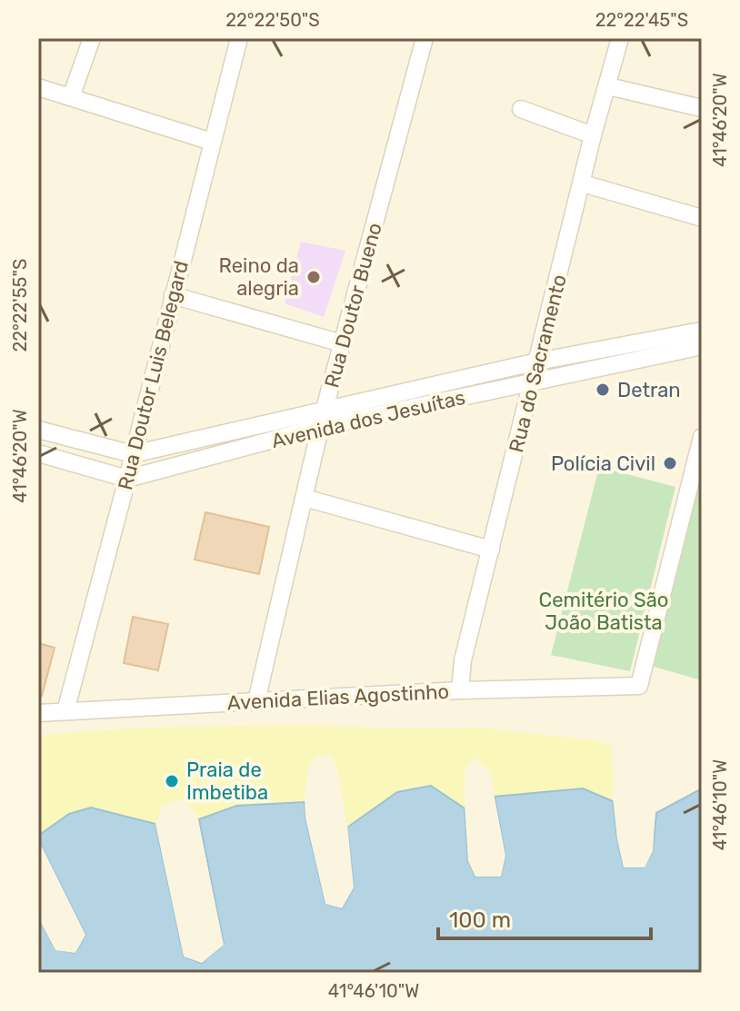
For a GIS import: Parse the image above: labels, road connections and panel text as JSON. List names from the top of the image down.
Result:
{
  "streets": {
    "street": [
      "Rua Doutor Bueno",
      "Rua do Sacramento",
      "Rua Doutor Luis Belegard",
      "Avenida dos Jesuítas",
      "Avenida Elias Agostinho"
    ]
  },
  "crossings": [
    ["Rua Doutor Bueno", "Avenida dos Jesuítas"],
    ["Rua Doutor Bueno", "Avenida Elias Agostinho"],
    ["Rua do Sacramento", "Avenida dos Jesuítas"],
    ["Rua do Sacramento", "Avenida Elias Agostinho"],
    ["Rua Doutor Luis Belegard", "Avenida dos Jesuítas"],
    ["Rua Doutor Luis Belegard", "Avenida Elias Agostinho"]
  ],
  "parks": ["Cemitério São João Batista"],
  "places": [
    "Reino da alegria",
    "Detran",
    "Polícia Civil",
    "Praia de Imbetiba"
  ],
  "scale_bar": "100 m",
  "coordinates": [
    "22°22'50\"S",
    "22°22'45\"S",
    "41°46'20\"W",
    "22°22'55\"S",
    "41°46'10\"W"
  ]
}
